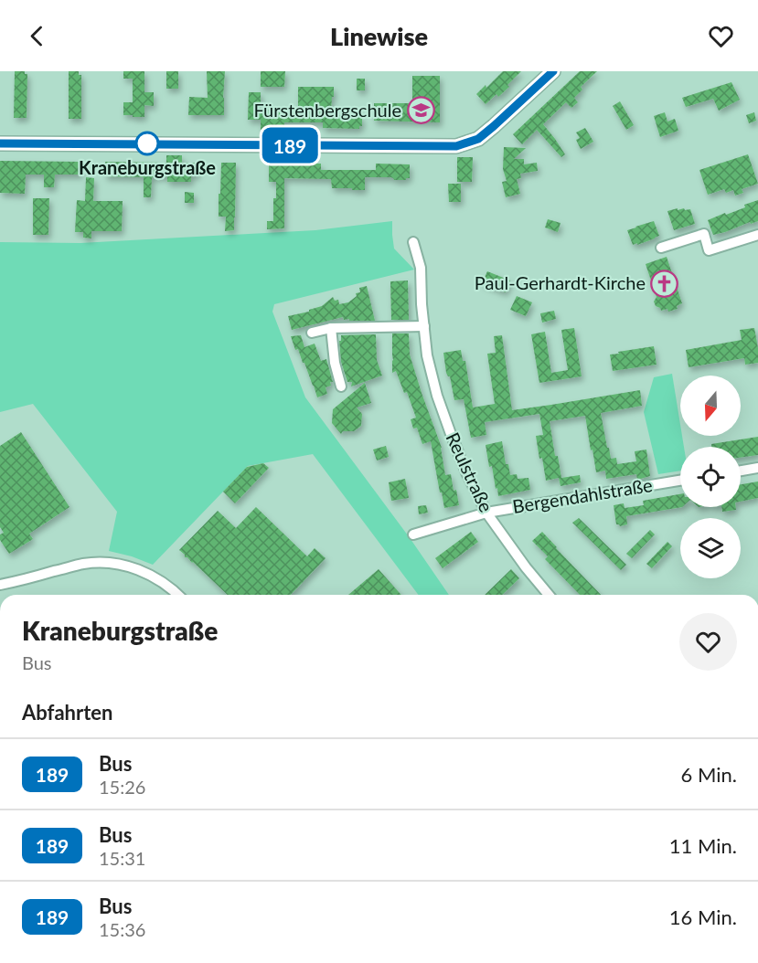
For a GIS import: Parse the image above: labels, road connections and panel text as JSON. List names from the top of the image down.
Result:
{
  "streets": {
    "street": ["Reulstraße", "Bergendahlstraße"]
  },
  "crossings": [
    ["Reulstraße", "Bergendahlstraße"]
  ],
  "places": {
    "school or university": ["Fürstenbergschule"],
    "other": ["Kraneburgstraße"],
    "church": ["Paul-Gerhardt-Kirche"]
  },
  "lines": ["bus line 189"],
  "north": "bottom",
  "page": {
    "header": "Linewise",
    "on_map": "189",
    "heading": [
      ["Kraneburgstraße", "Bus"],
      "Abfahrten"
    ],
    "list": [
      {
        "mark": "189",
        "name": "Bus",
        "note": "15:26",
        "value": "6 Min."
      },
      {
        "mark": "189",
        "name": "Bus",
        "note": "15:31",
        "value": "11 Min."
      },
      {
        "mark": "189",
        "name": "Bus",
        "note": "15:36",
        "value": "16 Min."
      }
    ]
  }
}
